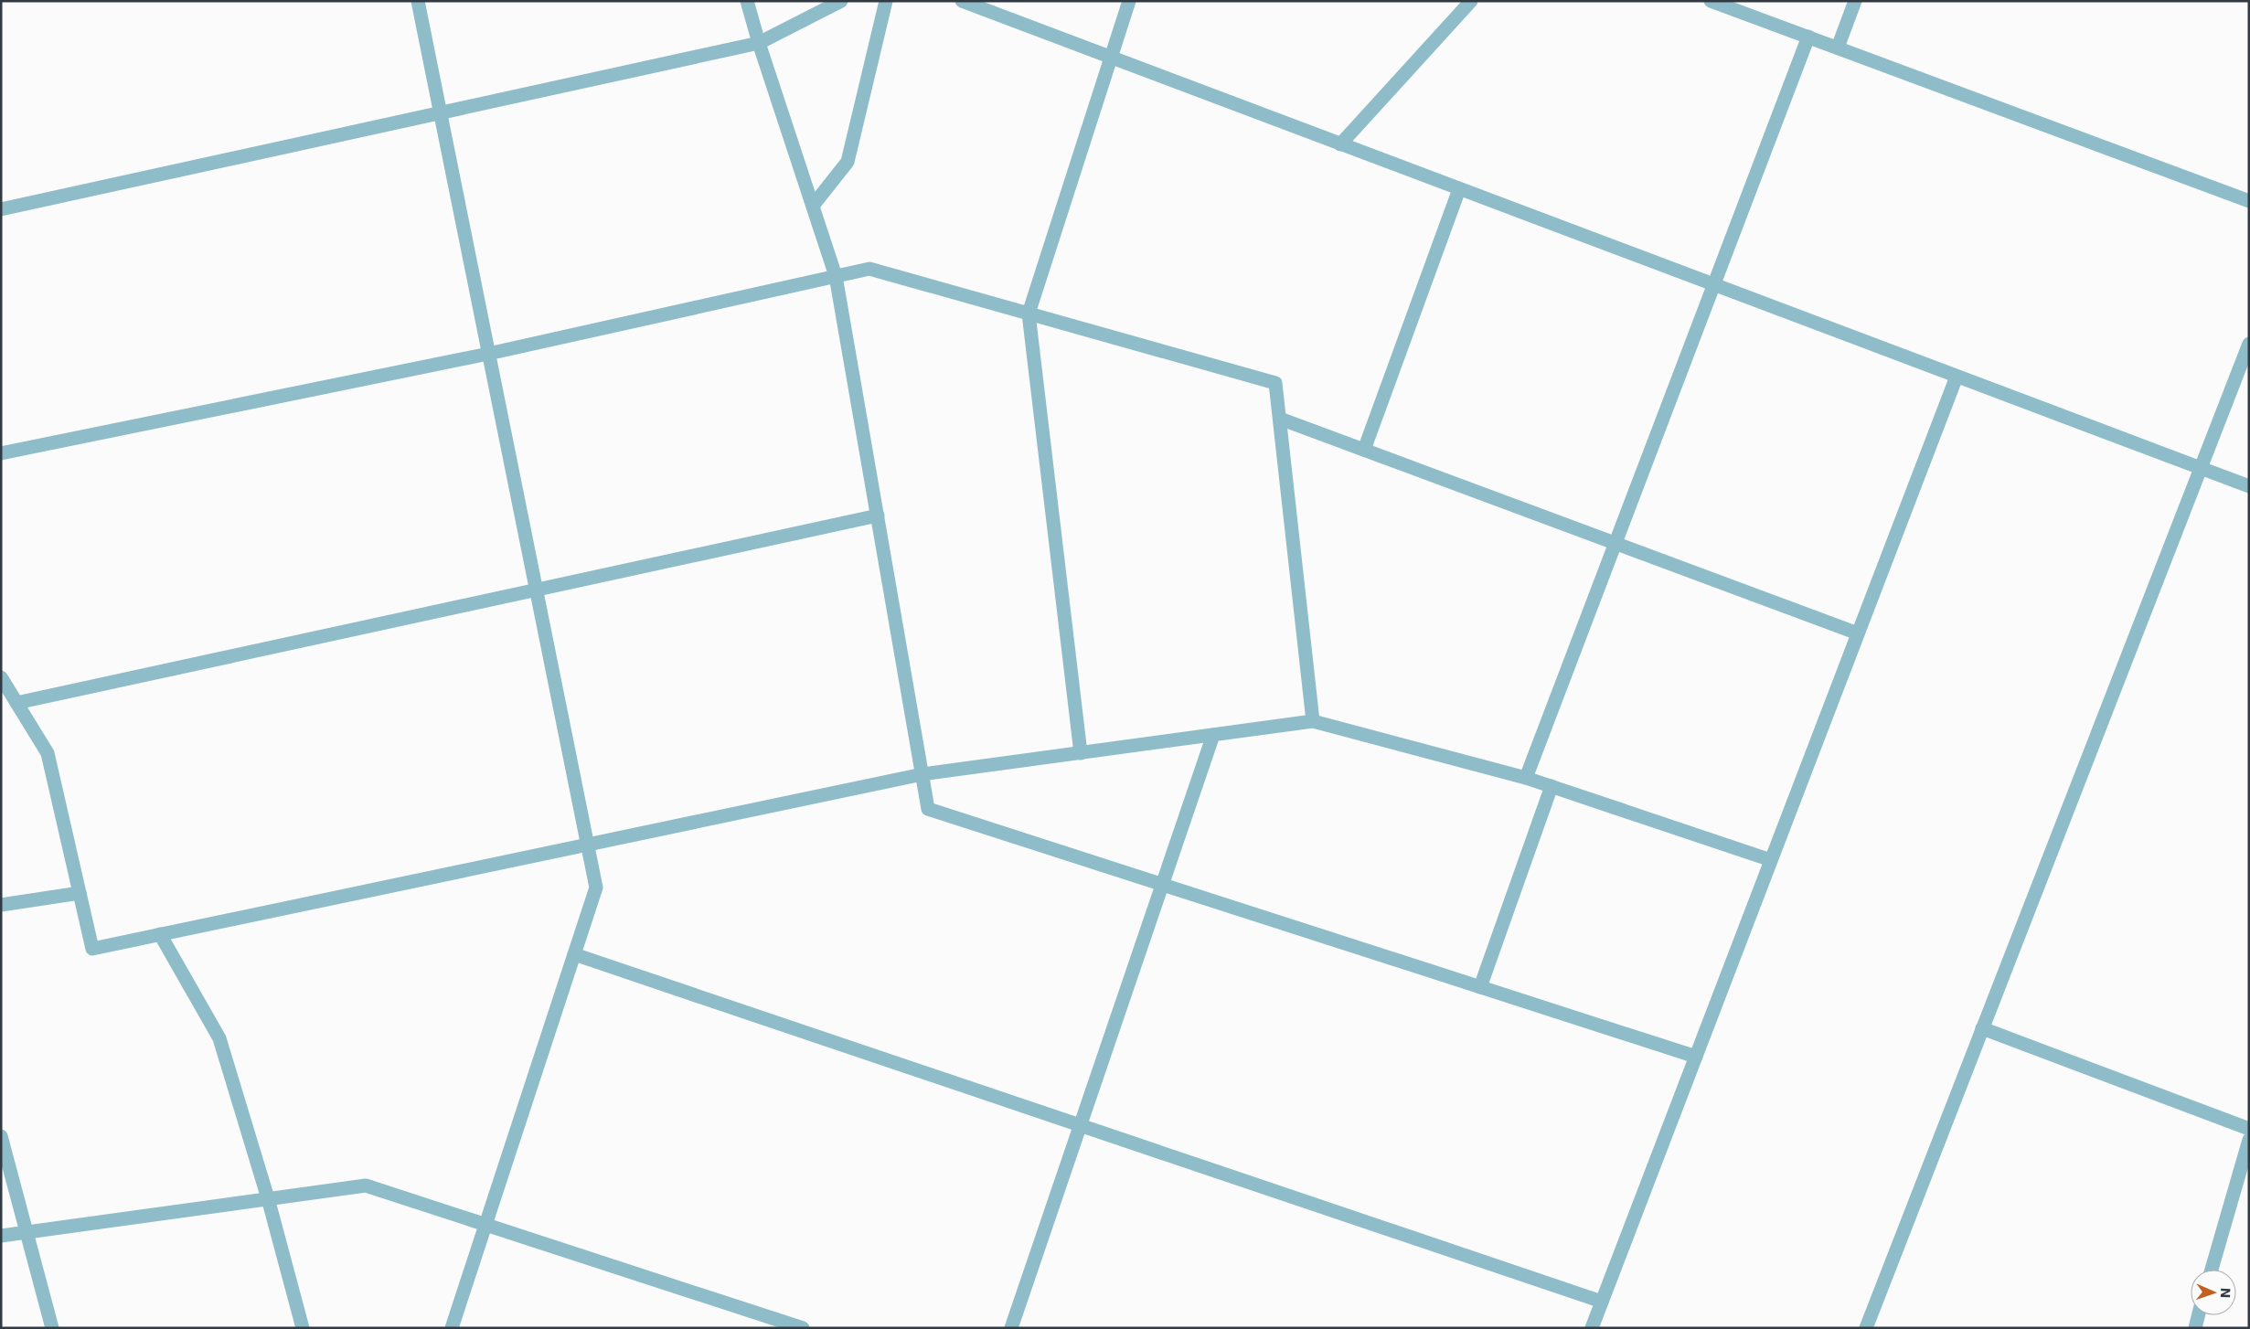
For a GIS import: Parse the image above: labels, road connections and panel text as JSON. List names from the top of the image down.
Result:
{
  "north": "right"
}
